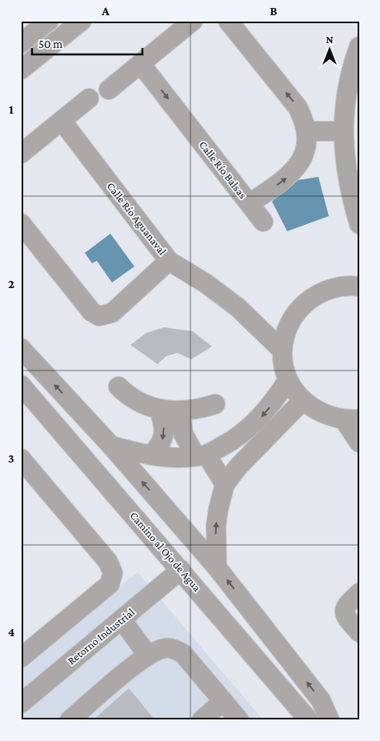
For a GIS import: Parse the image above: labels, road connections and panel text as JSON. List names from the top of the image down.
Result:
{
  "streets": {
    "street": [
      "Calle Río Balsas",
      "Calle Río Aguanaval",
      "Camino al Ojo de Agua",
      "Retorno Industrial"
    ]
  },
  "crossings": [
    ["Camino al Ojo de Agua", "Retorno Industrial"]
  ],
  "scale_bar": "50 m",
  "north": "top",
  "grid": {
    "columns": ["A", "B"],
    "rows": [
      "1",
      "2",
      "3",
      "4"
    ]
  }
}
